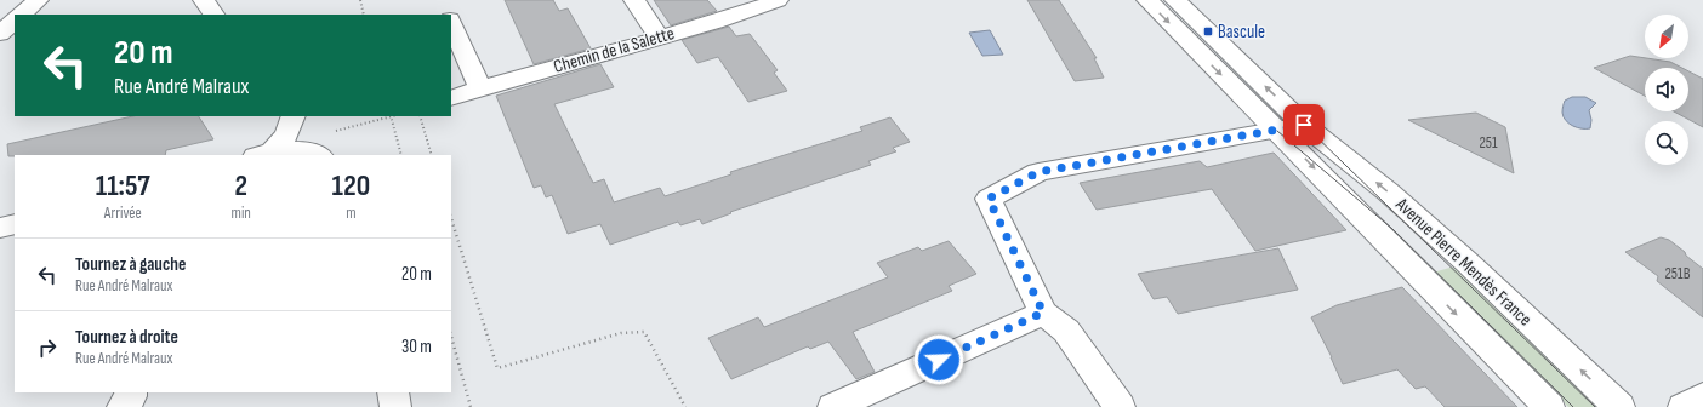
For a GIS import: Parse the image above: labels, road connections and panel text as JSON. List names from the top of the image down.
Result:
{
  "streets": {
    "street": ["Chemin de la Salette", "Avenue Pierre Mendès France"]
  },
  "places": {
    "transit": ["Bascule"]
  },
  "house_numbers": ["251", "251B"],
  "north": "bottom left",
  "page": {
    "turn": ["20 m", "Rue André Malraux"],
    "eta": [
      "11:57",
      "Arrivée",
      "2",
      "min",
      "120",
      "m"
    ],
    "list": [
      {
        "name": "Tournez à gauche",
        "note": "Rue André Malraux",
        "value": "20 m"
      },
      {
        "name": "Tournez à droite",
        "note": "Rue André Malraux",
        "value": "30 m"
      }
    ]
  }
}
